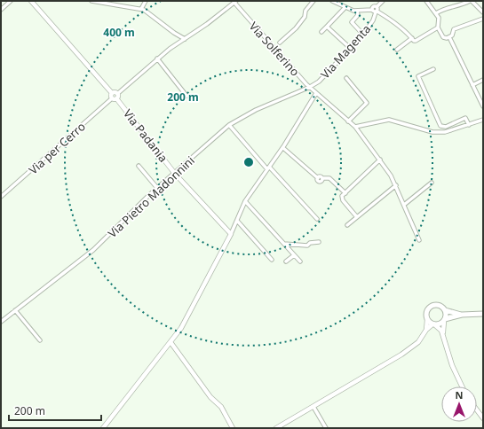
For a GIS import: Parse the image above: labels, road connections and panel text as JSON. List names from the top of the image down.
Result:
{
  "streets": {
    "street": [
      "Via Solferino",
      "Via Magenta",
      "Via Padania",
      "Via per Cerro",
      "Via Pietro Madonnini"
    ]
  },
  "crossings": [
    ["Via Solferino", "Via Magenta"],
    ["Via Solferino", "Via per Cerro"],
    ["Via Solferino", "Via Pietro Madonnini"],
    ["Via Magenta", "Via Pietro Madonnini"],
    ["Via Padania", "Via per Cerro"],
    ["Via Padania", "Via Pietro Madonnini"]
  ],
  "scale_bar": "200 m",
  "north": "top",
  "rings": ["400 m", "200 m"]
}
